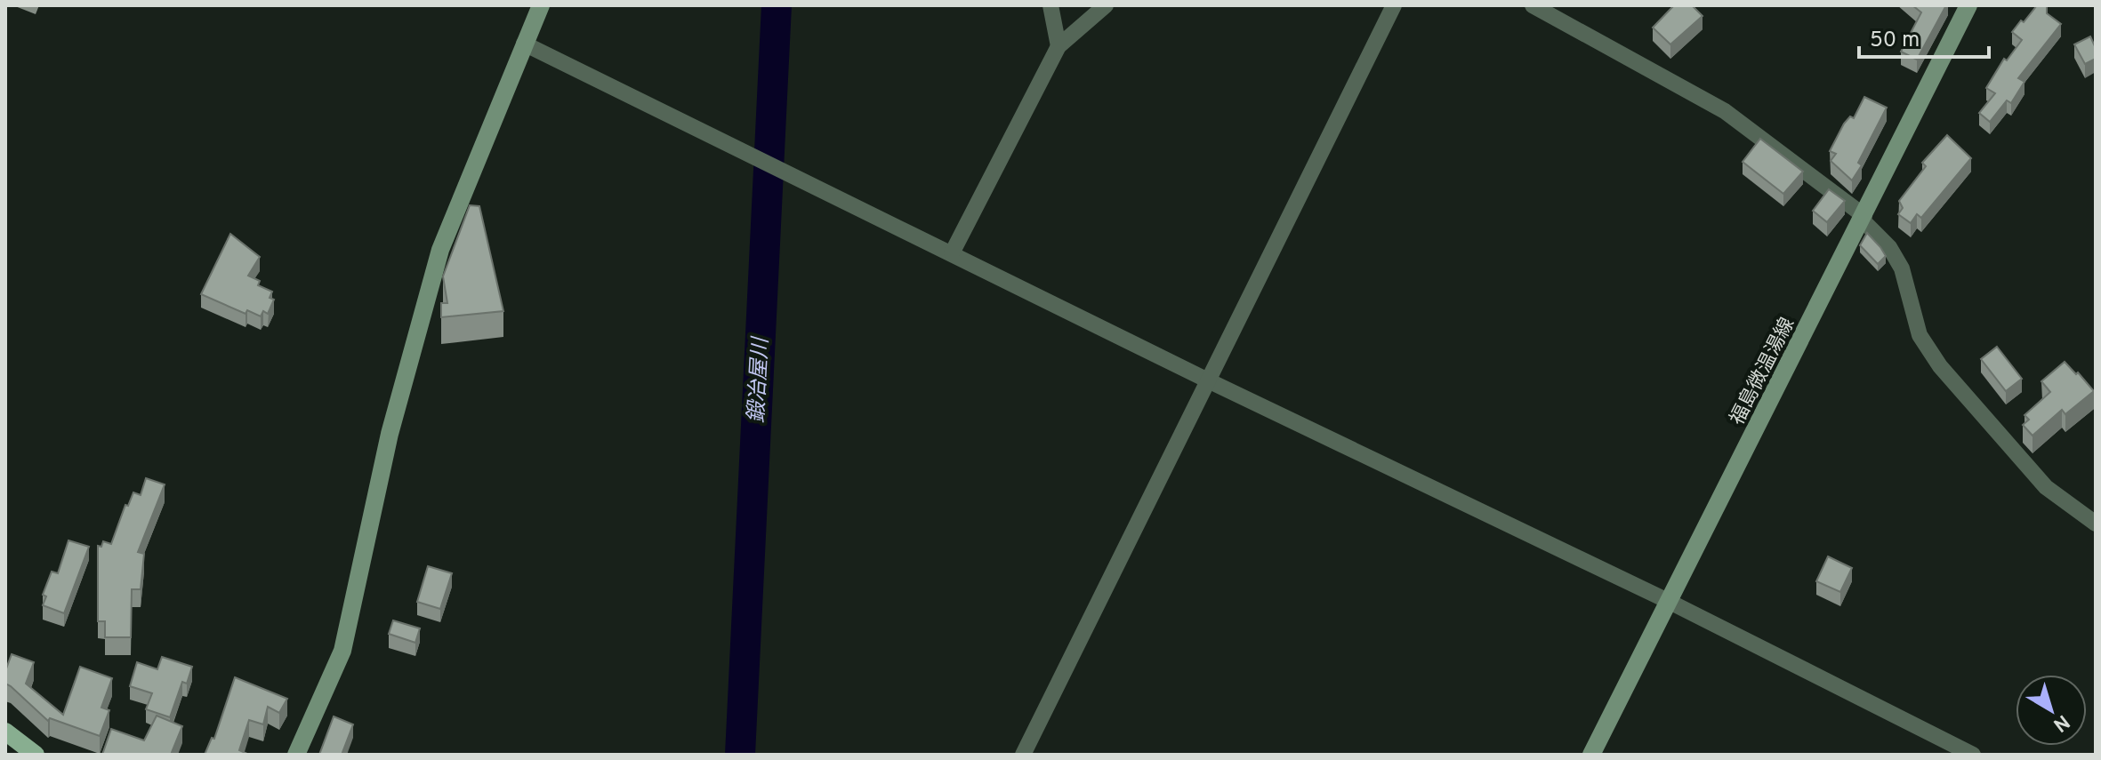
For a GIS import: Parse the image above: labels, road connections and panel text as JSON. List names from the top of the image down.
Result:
{
  "streets": {
    "main road": ["福島微温湯線"]
  },
  "water": ["鍛冶屋川"],
  "scale_bar": "50 m",
  "north": "bottom right"
}
